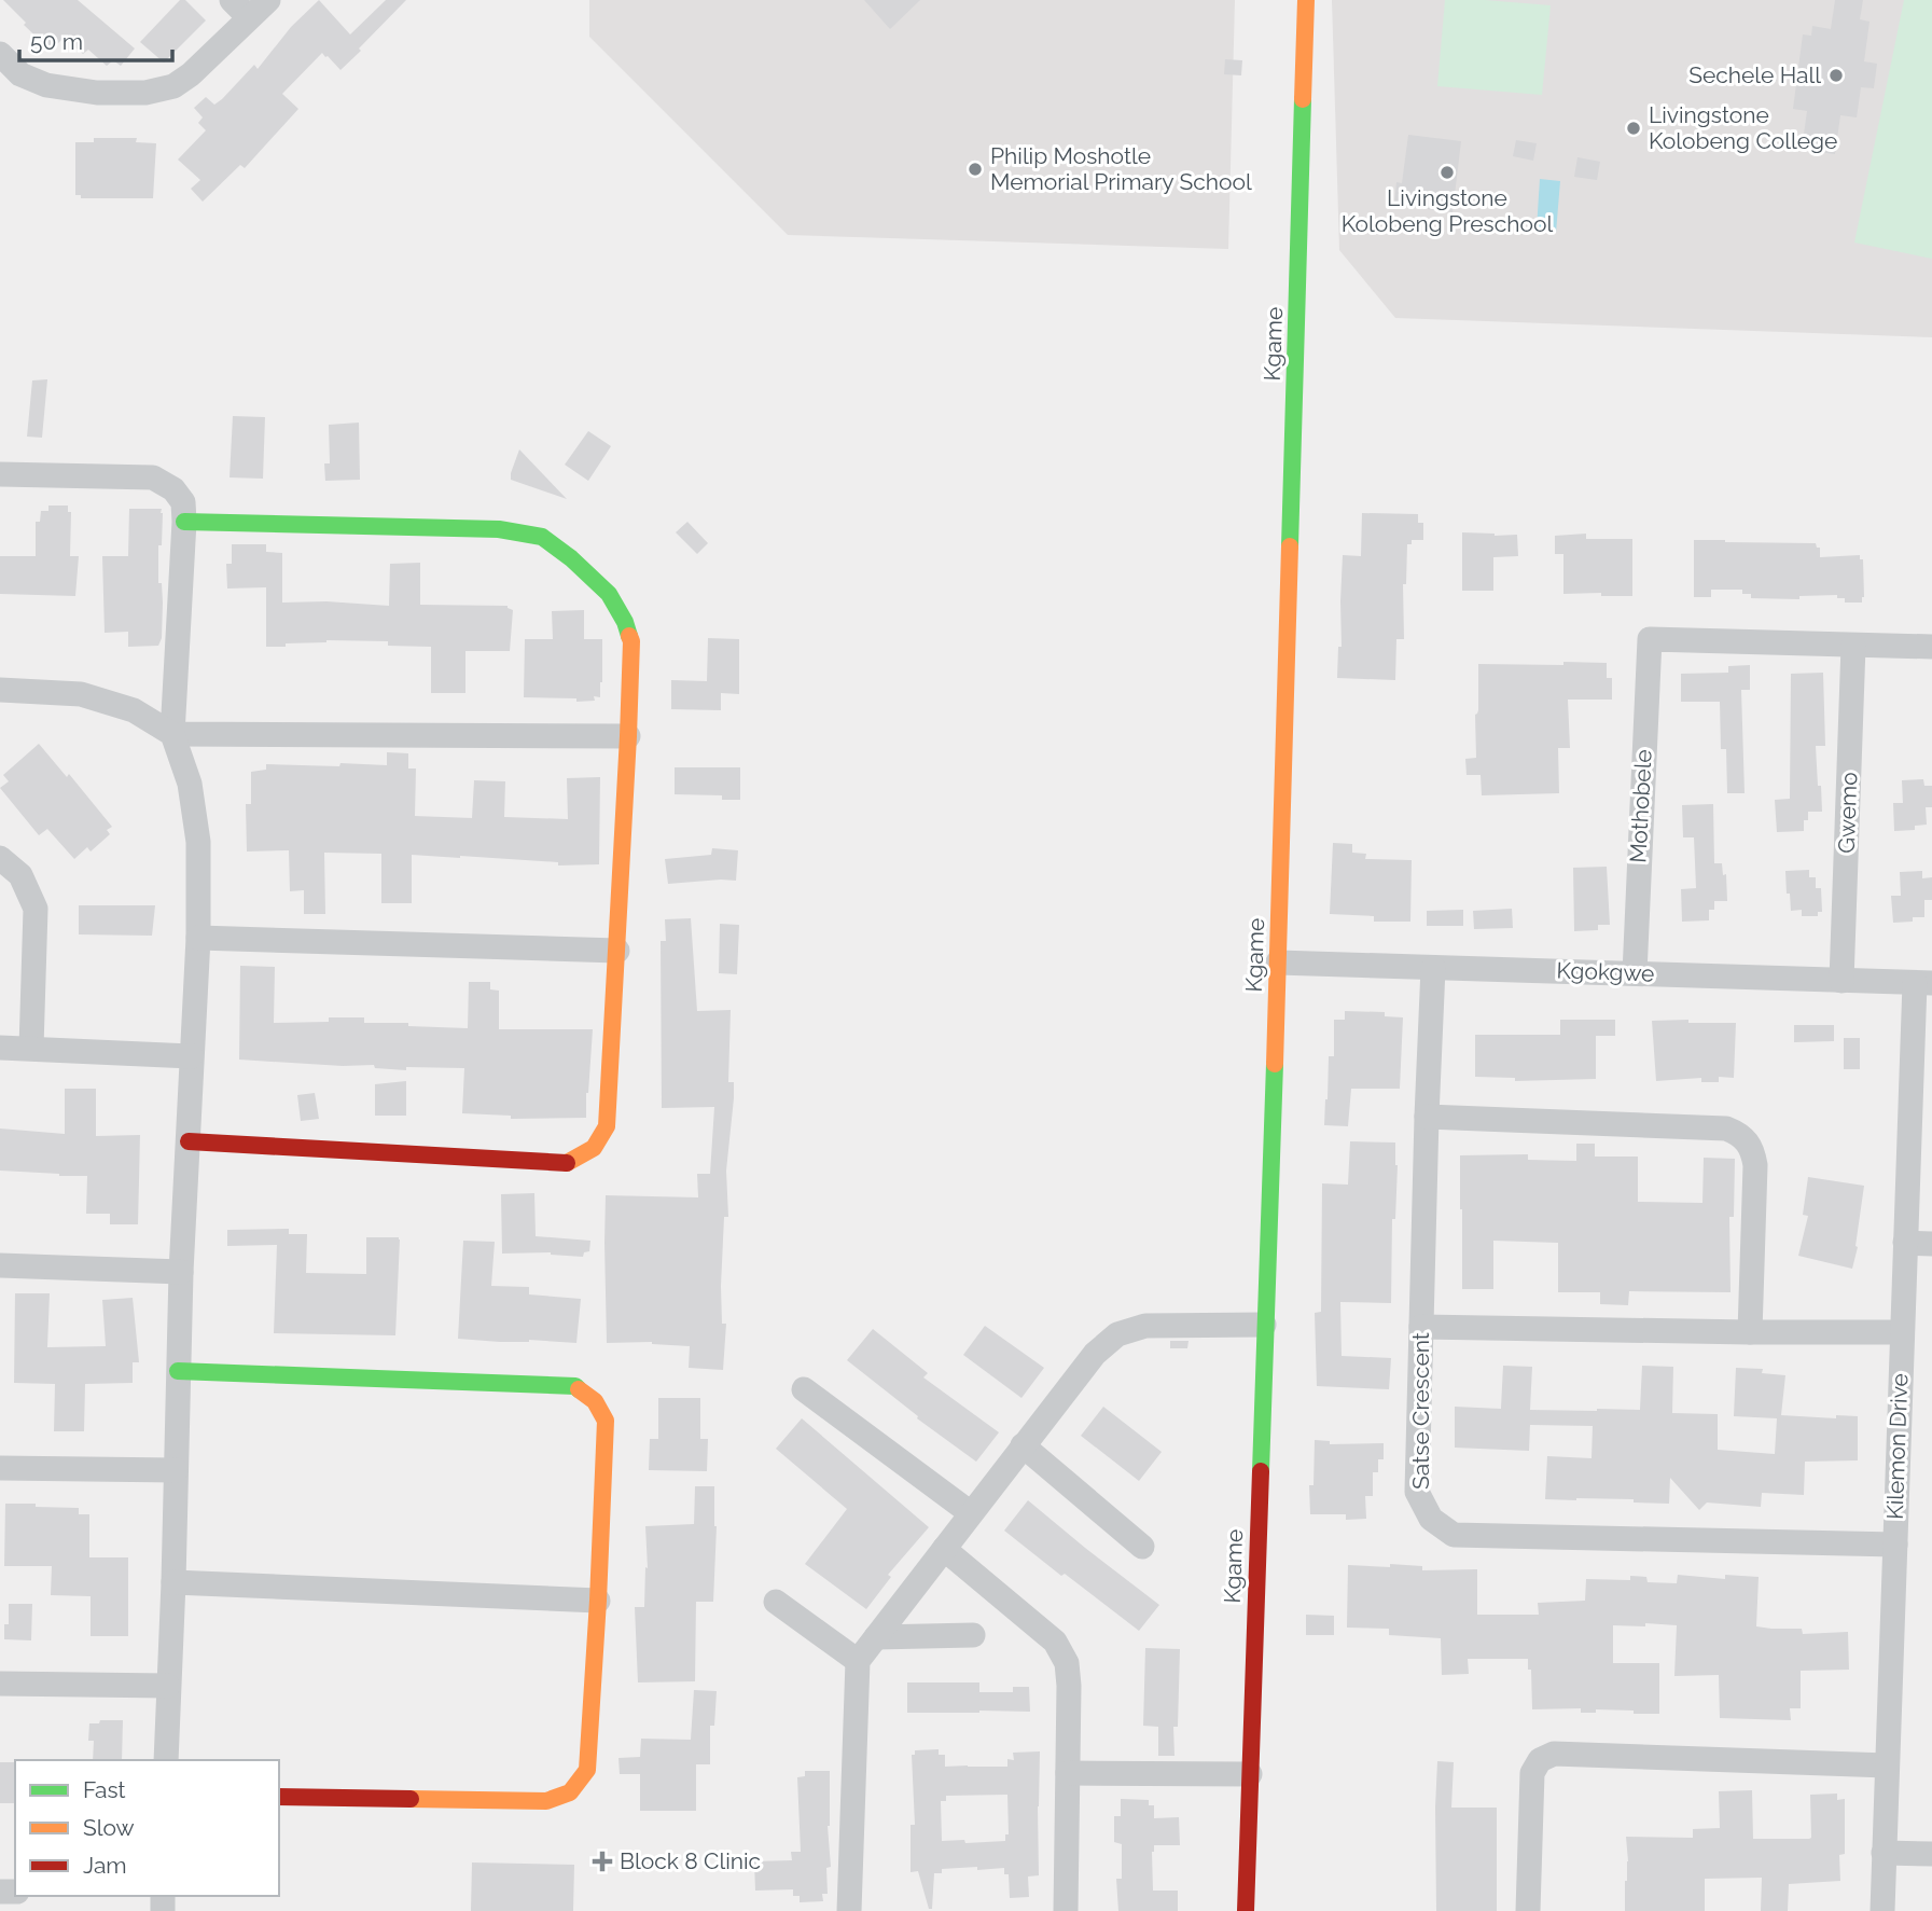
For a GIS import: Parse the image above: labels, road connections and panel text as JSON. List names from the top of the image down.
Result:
{
  "streets": {
    "street": [
      "Kgame",
      "Mothobele",
      "Gwemo",
      "Kgokgwe",
      "Satse Crescent",
      "Kilemon Drive"
    ]
  },
  "crossings": [
    ["Kgame", "Kgokgwe"],
    ["Mothobele", "Gwemo"],
    ["Mothobele", "Kgokgwe"],
    ["Gwemo", "Kgokgwe"],
    ["Kgokgwe", "Satse Crescent"],
    ["Kgokgwe", "Kilemon Drive"],
    ["Satse Crescent", "Kilemon Drive"]
  ],
  "places": {
    "other": [
      "Sechele Hall",
      "Livingstone Kolobeng College",
      "Philip Moshotle Memorial Primary School",
      "Livingstone Kolobeng Preschool"
    ],
    "health": ["Block 8 Clinic"]
  },
  "legend": ["Fast", "Slow", "Jam"],
  "scale_bar": "50 m"
}
